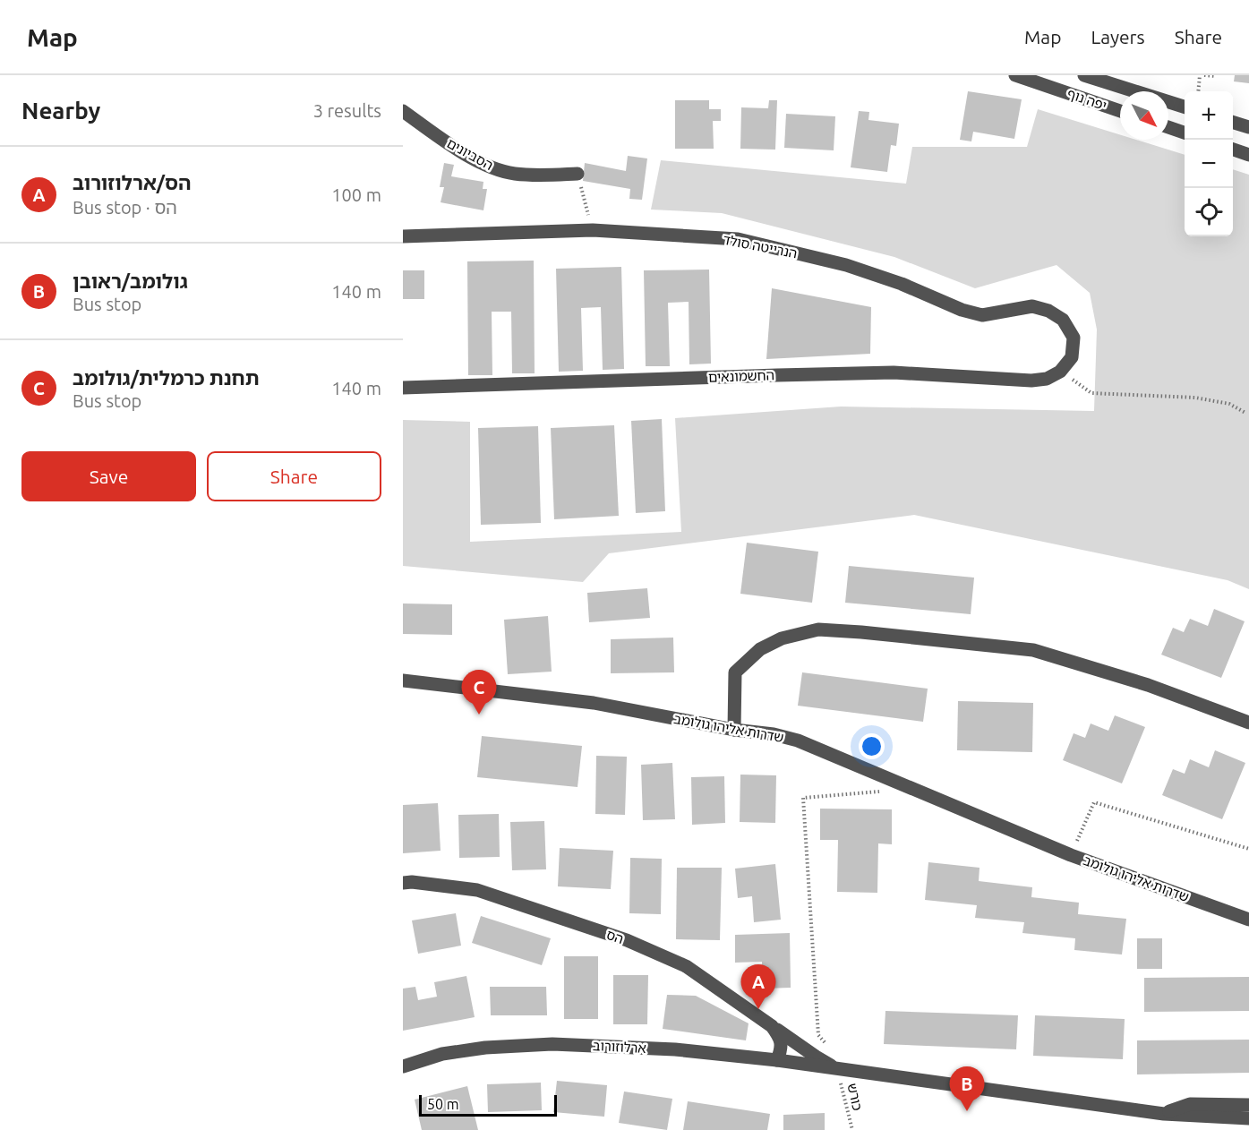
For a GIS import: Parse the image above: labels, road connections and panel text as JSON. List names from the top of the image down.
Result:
{
  "streets": {
    "street": [
      "יפה נוף",
      "הסביונים",
      "הנרייטה סולד",
      "החשמונאים",
      "שדרות אליהו גולומב",
      "הס",
      "ארלוזורוב"
    ],
    "path": ["כורש"]
  },
  "crossings": [
    ["הנרייטה סולד", "החשמונאים"],
    ["הס", "ארלוזורוב"],
    ["הס", "כורש"],
    ["ארלוזורוב", "כורש"]
  ],
  "scale_bar": "50 m",
  "north": "bottom right",
  "page": {
    "header": "Map",
    "nav": ["Map", "Layers", "Share"],
    "heading": ["Nearby", "3 results"],
    "map_buttons": ["+", "−"],
    "list": [
      {
        "mark": "A",
        "name": "הס/ארלוזורוב",
        "note": "Bus stop · הס",
        "value": "100 m"
      },
      {
        "mark": "B",
        "name": "גולומב/ראובן",
        "note": "Bus stop",
        "value": "140 m"
      },
      {
        "mark": "C",
        "name": "תחנת כרמלית/גולומב",
        "note": "Bus stop",
        "value": "140 m"
      }
    ],
    "buttons": ["Save", "Share"],
    "pins": ["C", "A", "B"],
    "scale": "50 m"
  }
}
